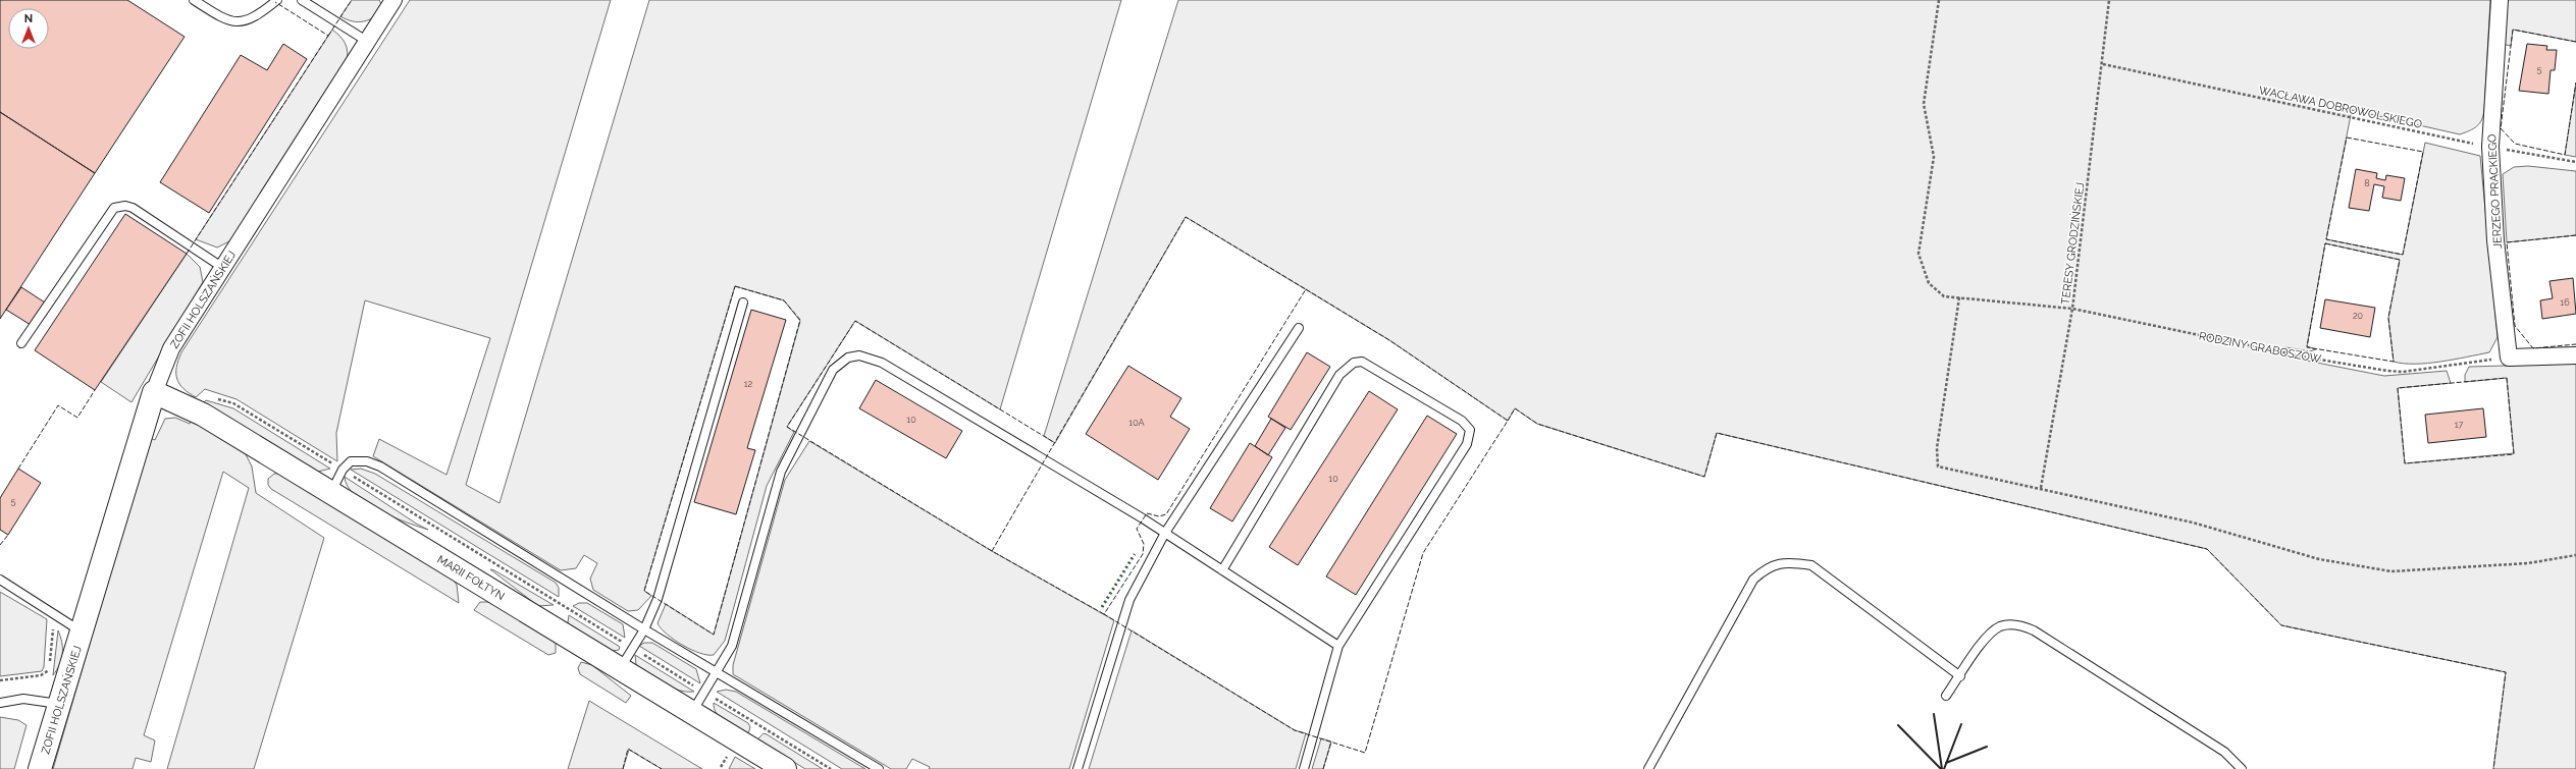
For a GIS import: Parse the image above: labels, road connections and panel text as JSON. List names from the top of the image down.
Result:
{
  "streets": {
    "street": ["JERZEGO PRACKIEGO", "ZOFII HOLSZAŃSKIEJ", "MARII FOŁTYN"],
    "path": ["WACŁAWA DOBROWOLSKIEGO", "TERESY GRODZIŃSKIEJ", "RODZINY GRABOSZÓW"]
  },
  "crossings": [
    ["WACŁAWA DOBROWOLSKIEGO", "JERZEGO PRACKIEGO"],
    ["WACŁAWA DOBROWOLSKIEGO", "TERESY GRODZIŃSKIEJ"],
    ["JERZEGO PRACKIEGO", "RODZINY GRABOSZÓW"],
    ["TERESY GRODZIŃSKIEJ", "RODZINY GRABOSZÓW"],
    ["ZOFII HOLSZAŃSKIEJ", "MARII FOŁTYN"]
  ],
  "house_numbers": [
    "5",
    "8",
    "16",
    "20",
    "12",
    "10",
    "10A",
    "17",
    "10",
    "5"
  ],
  "north": "top"
}
